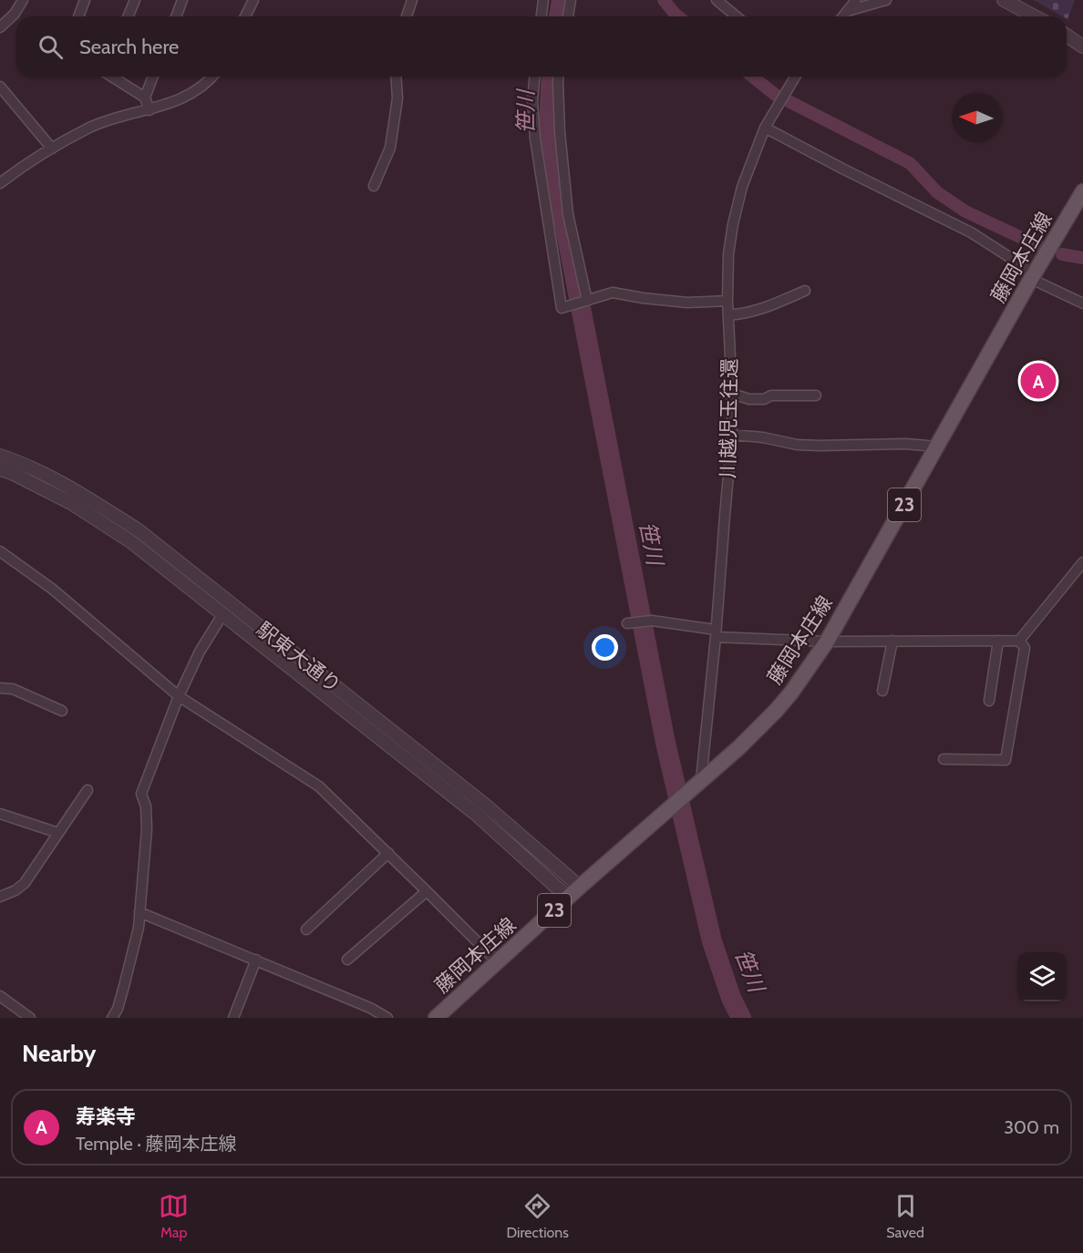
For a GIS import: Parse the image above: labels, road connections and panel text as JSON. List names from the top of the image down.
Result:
{
  "streets": {
    "main road": ["藤岡本庄線", "23"],
    "street": ["川越児玉往還", "駅東大通り"]
  },
  "crossings": [
    ["藤岡本庄線", "川越児玉往還"],
    ["藤岡本庄線", "駅東大通り"]
  ],
  "water": ["笹川"],
  "north": "left",
  "page": {
    "search": "Search here",
    "pins": "A",
    "heading": "Nearby",
    "list": [
      {
        "mark": "A",
        "name": "寿楽寺",
        "note": "Temple · 藤岡本庄線",
        "value": "300 m"
      }
    ],
    "nav": ["Map", "Directions", "Saved"]
  }
}
